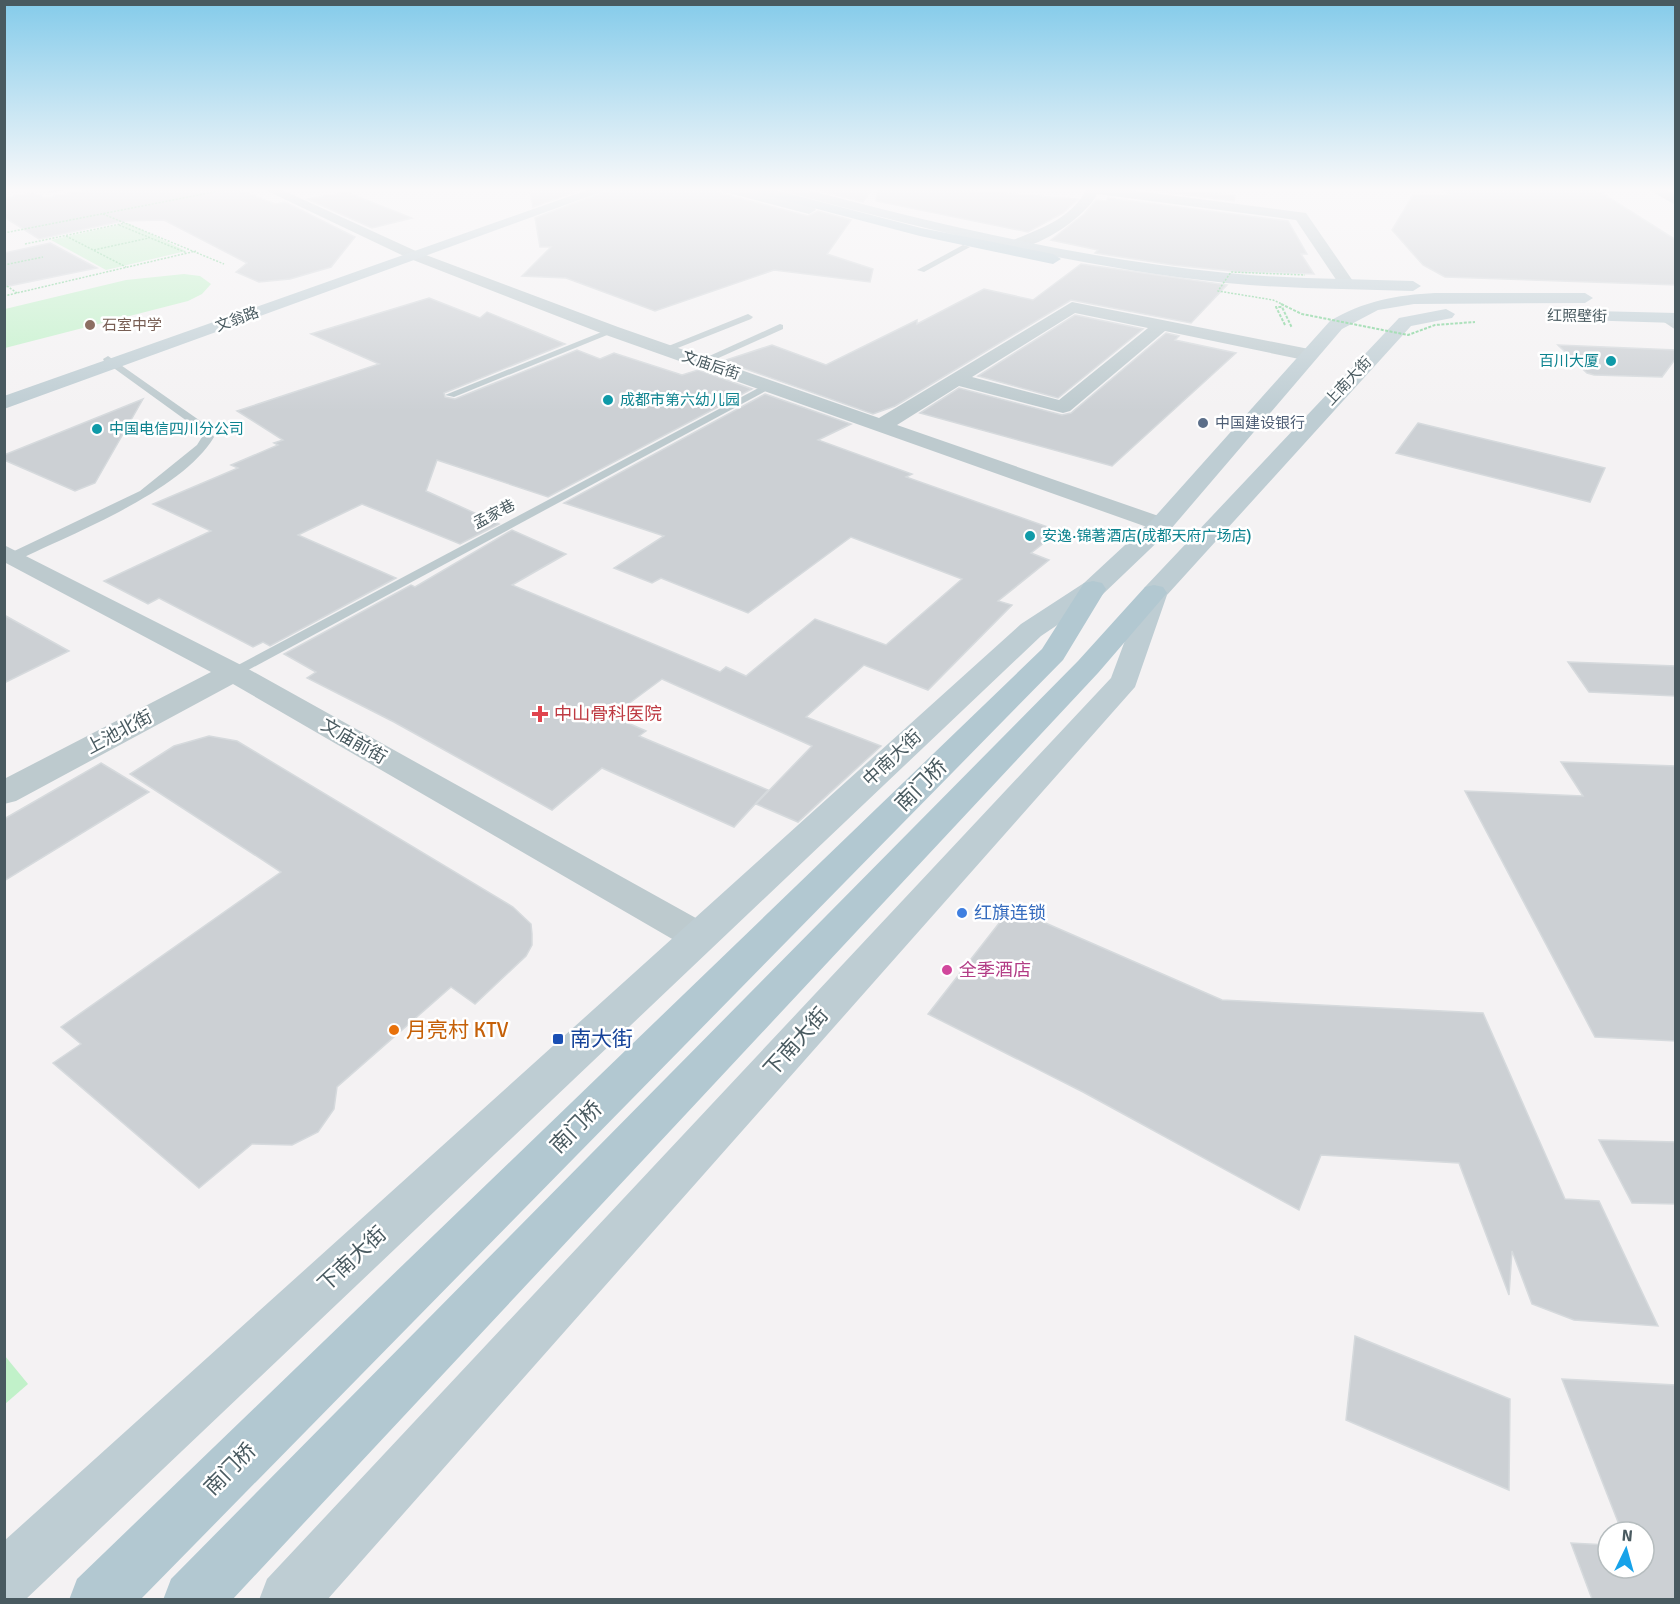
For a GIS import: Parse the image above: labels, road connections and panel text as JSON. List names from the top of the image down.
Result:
{
  "streets": {
    "main road": [
      "红照壁街",
      "文翁路",
      "上南大街",
      "中南大街",
      "南门桥",
      "下南大街"
    ],
    "street": ["文庙后街", "上池北街", "文庙前街"],
    "lane": ["孟家巷"]
  },
  "crossings": [
    ["红照壁街", "上南大街"],
    ["文庙后街", "孟家巷"],
    ["文庙后街", "中南大街"],
    ["上南大街", "下南大街"],
    ["孟家巷", "上池北街"],
    ["孟家巷", "文庙前街"],
    ["上池北街", "文庙前街"],
    ["文庙前街", "中南大街"],
    ["文庙前街", "下南大街"],
    ["中南大街", "南门桥"],
    ["中南大街", "下南大街"]
  ],
  "places": {
    "other": [
      "石室中学",
      "百川大厦",
      "成都市第六幼儿园",
      "中国建设银行",
      "中国电信四川分公司",
      "安逸·锦著酒店(成都天府广场店)",
      "红旗连锁",
      "全季酒店",
      "月亮村 KTV"
    ],
    "health": ["中山骨科医院"],
    "transit": ["南大街"]
  },
  "north": "top"
}
